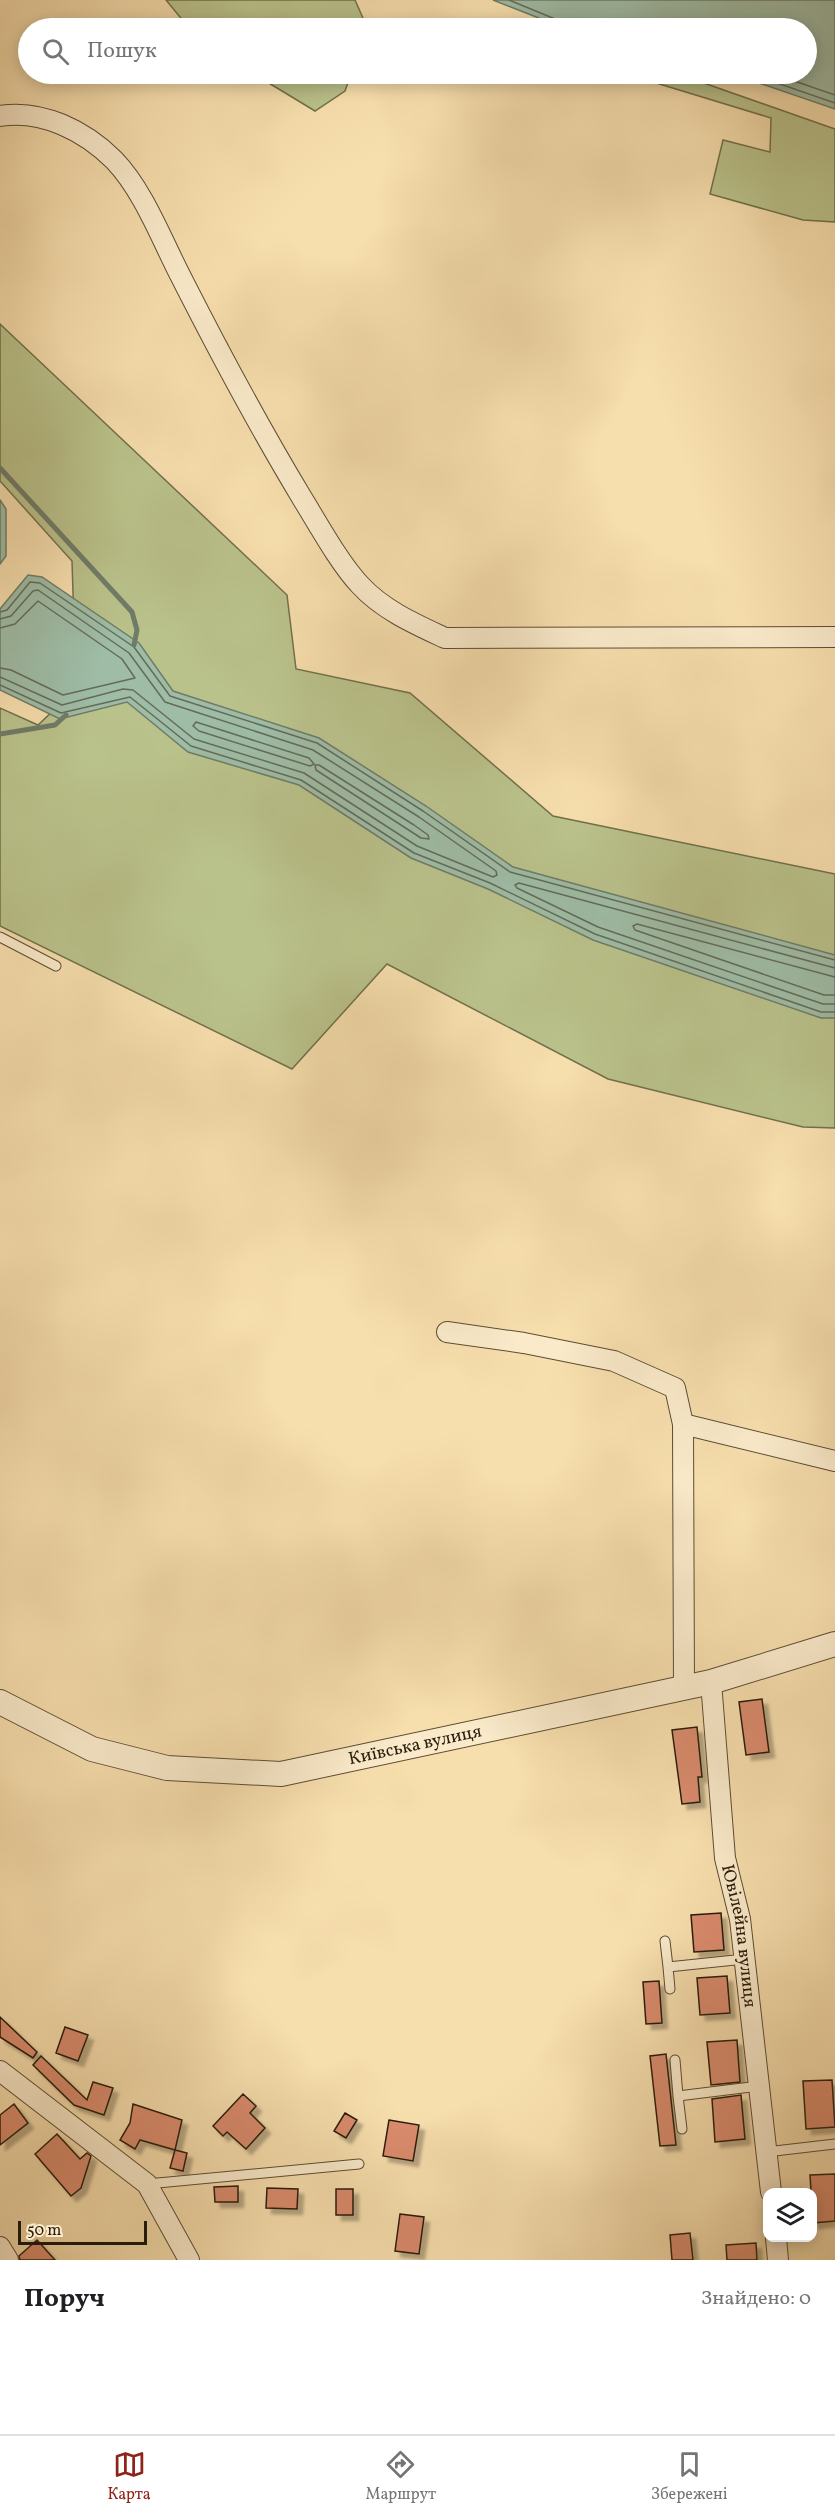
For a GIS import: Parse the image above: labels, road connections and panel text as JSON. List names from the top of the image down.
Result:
{
  "streets": {
    "street": ["Київська вулиця", "Ювілейна вулиця"]
  },
  "crossings": [
    ["Київська вулиця", "Ювілейна вулиця"]
  ],
  "scale_bar": "50 m",
  "page": {
    "search": "Пошук",
    "scale": "50 m",
    "heading": ["Поруч", "Знайдено: 0"],
    "nav": ["Карта", "Маршрут", "Збережені"]
  }
}
